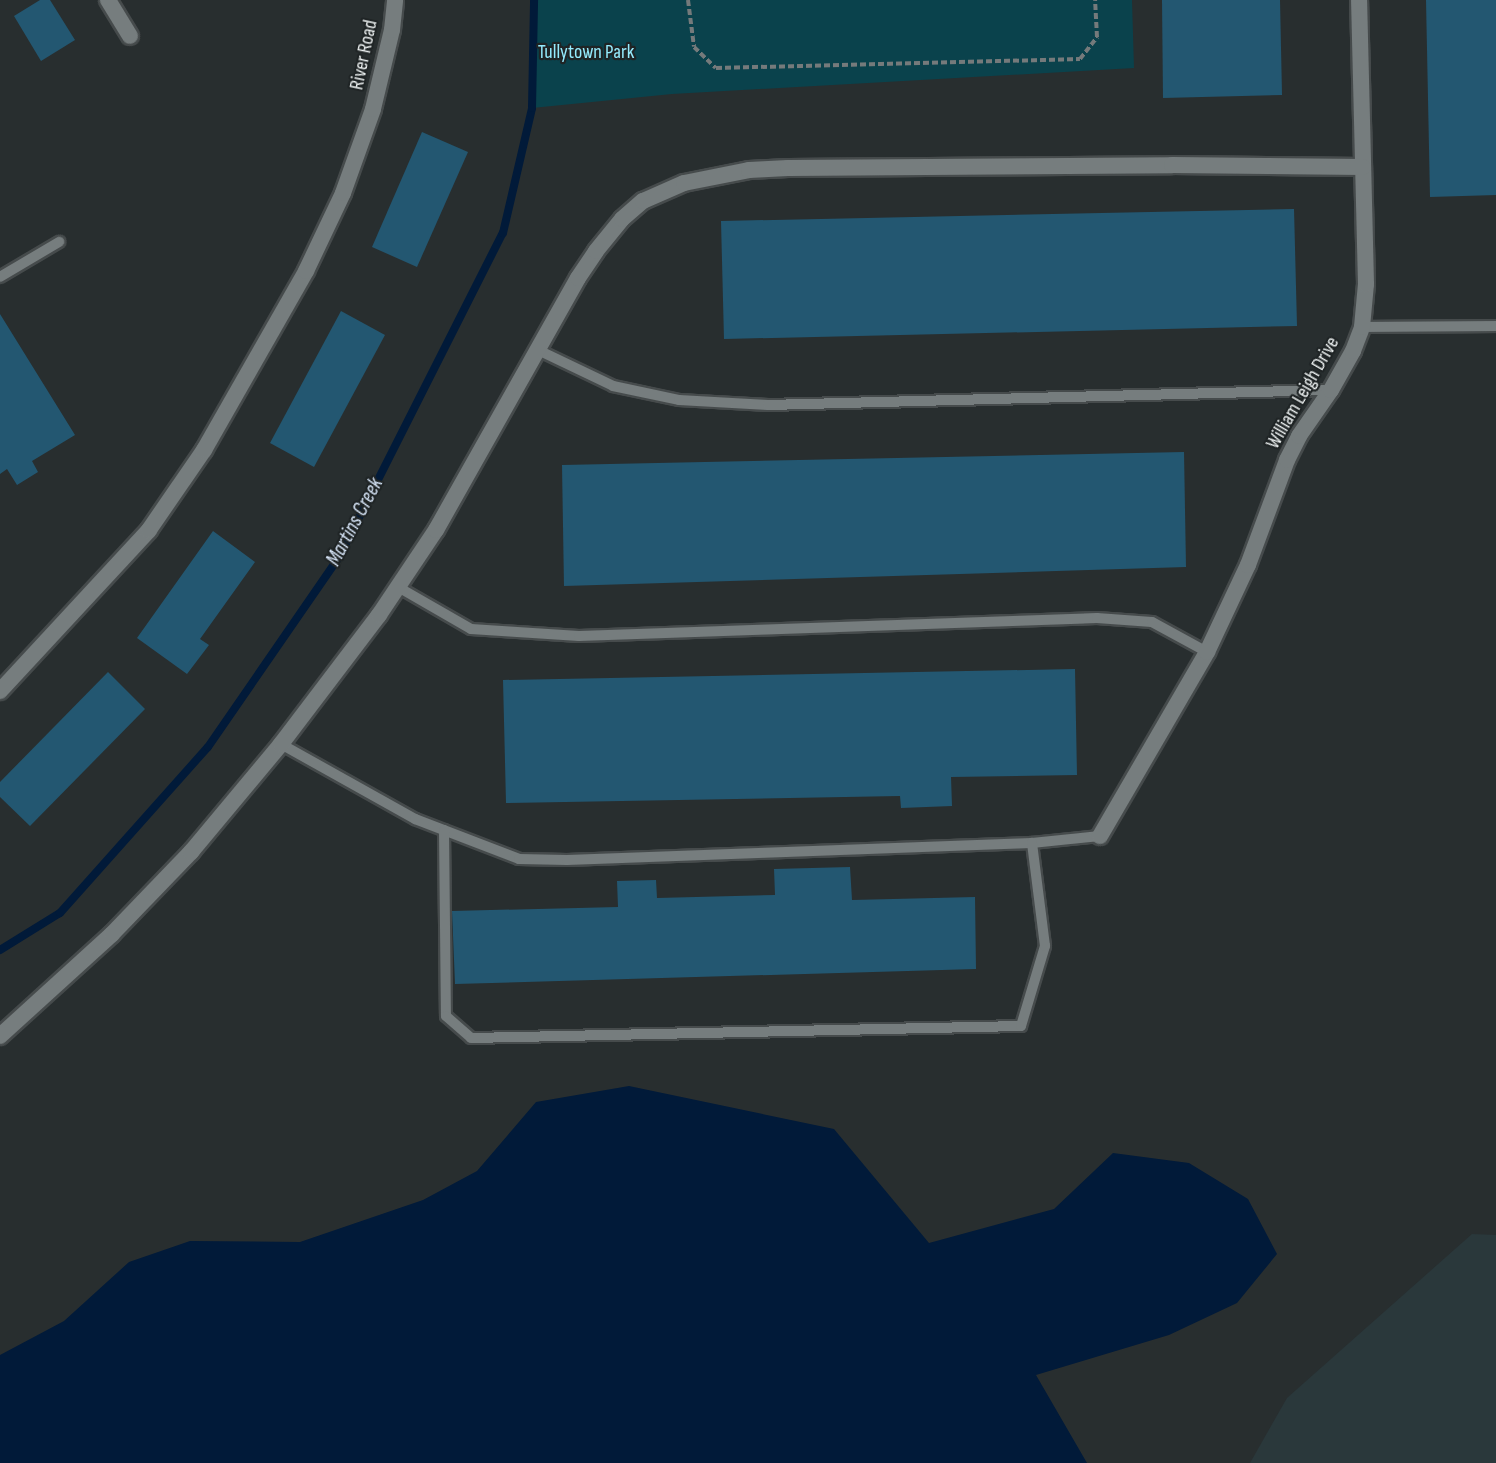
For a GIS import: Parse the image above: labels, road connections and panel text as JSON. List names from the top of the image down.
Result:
{
  "streets": {
    "street": ["River Road", "William Leigh Drive"]
  },
  "water": ["Martins Creek"],
  "parks": ["Tullytown Park"]
}
